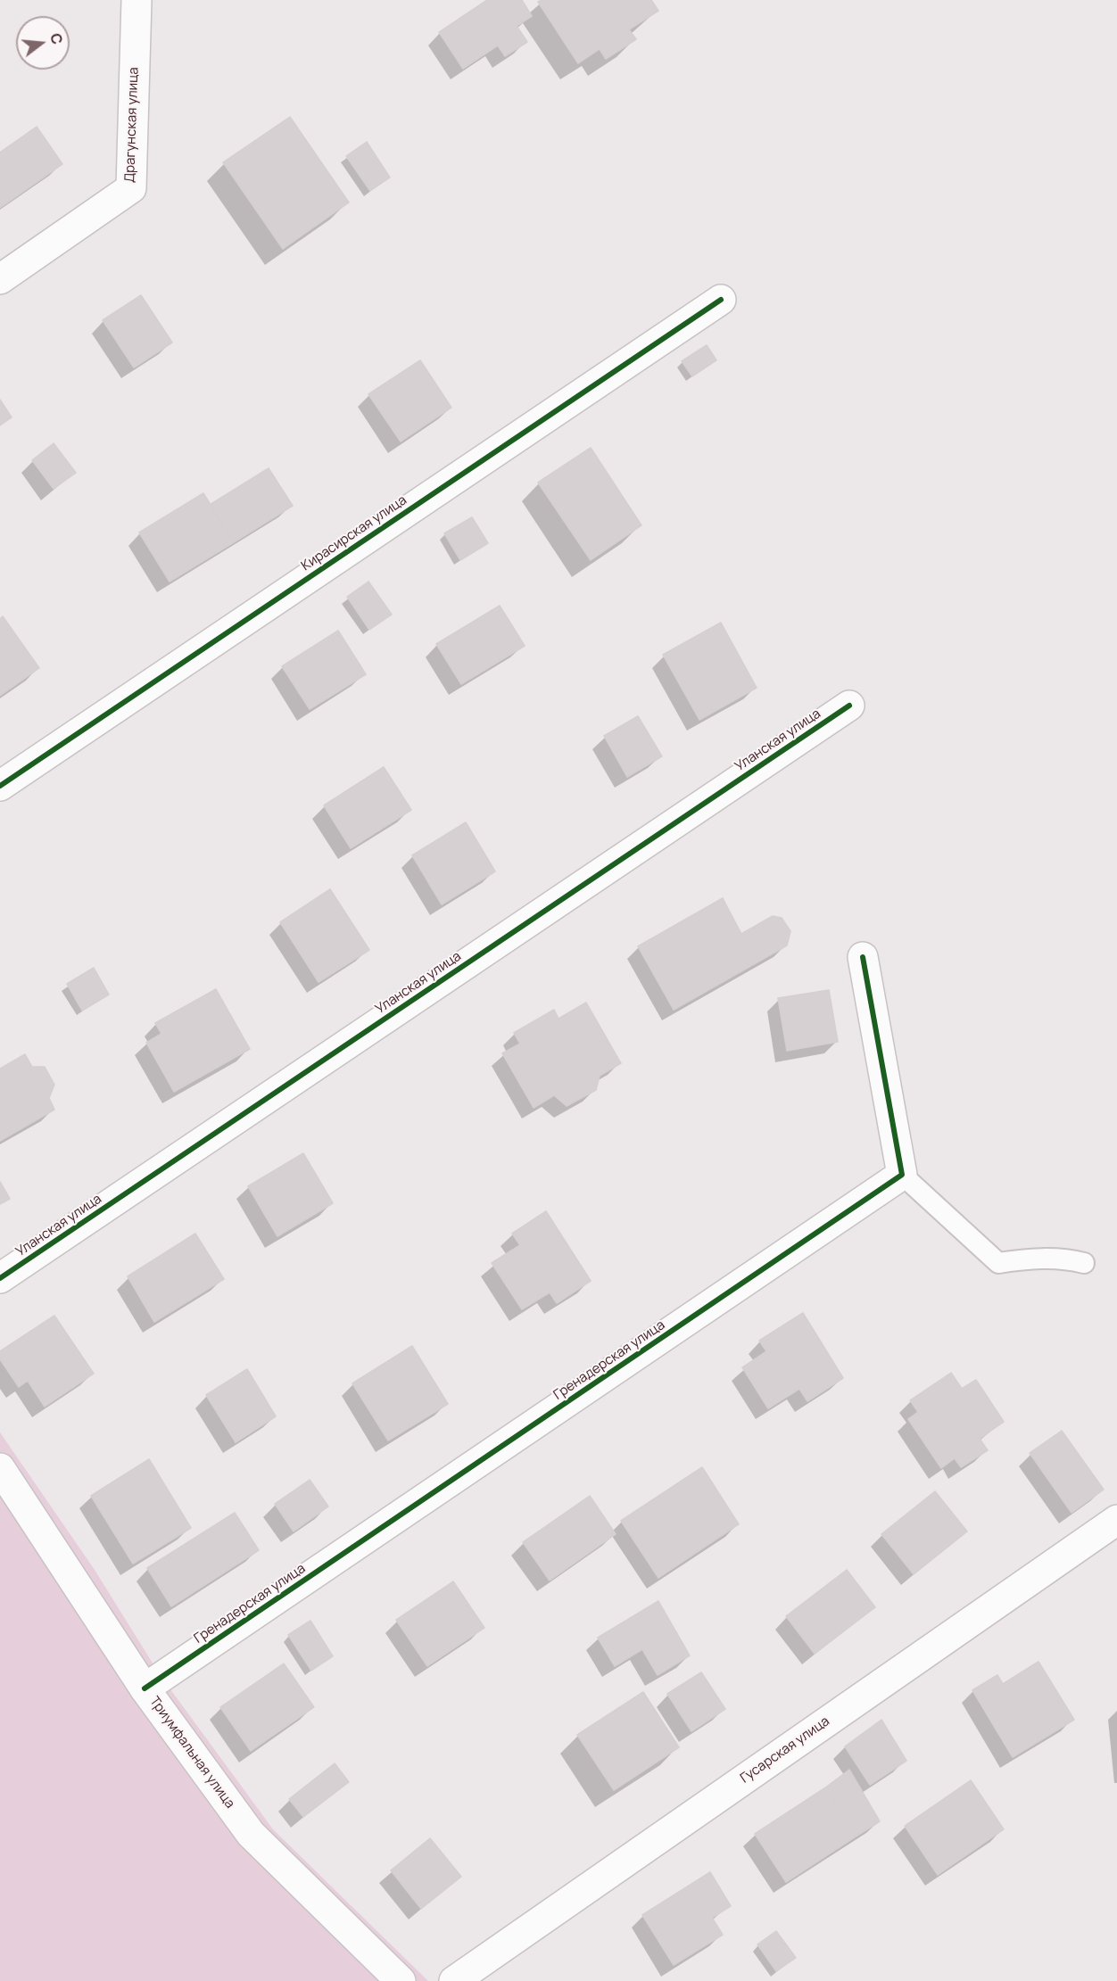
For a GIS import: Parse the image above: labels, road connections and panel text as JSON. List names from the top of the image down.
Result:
{
  "streets": {
    "street": [
      "Драгунская улица",
      "Кирасирская улица",
      "Уланская улица",
      "Гренадерская улица",
      "Гусарская улица",
      "Триумфальная улица"
    ]
  },
  "crossings": [
    ["Гренадерская улица", "Триумфальная улица"]
  ],
  "north": "right"
}
